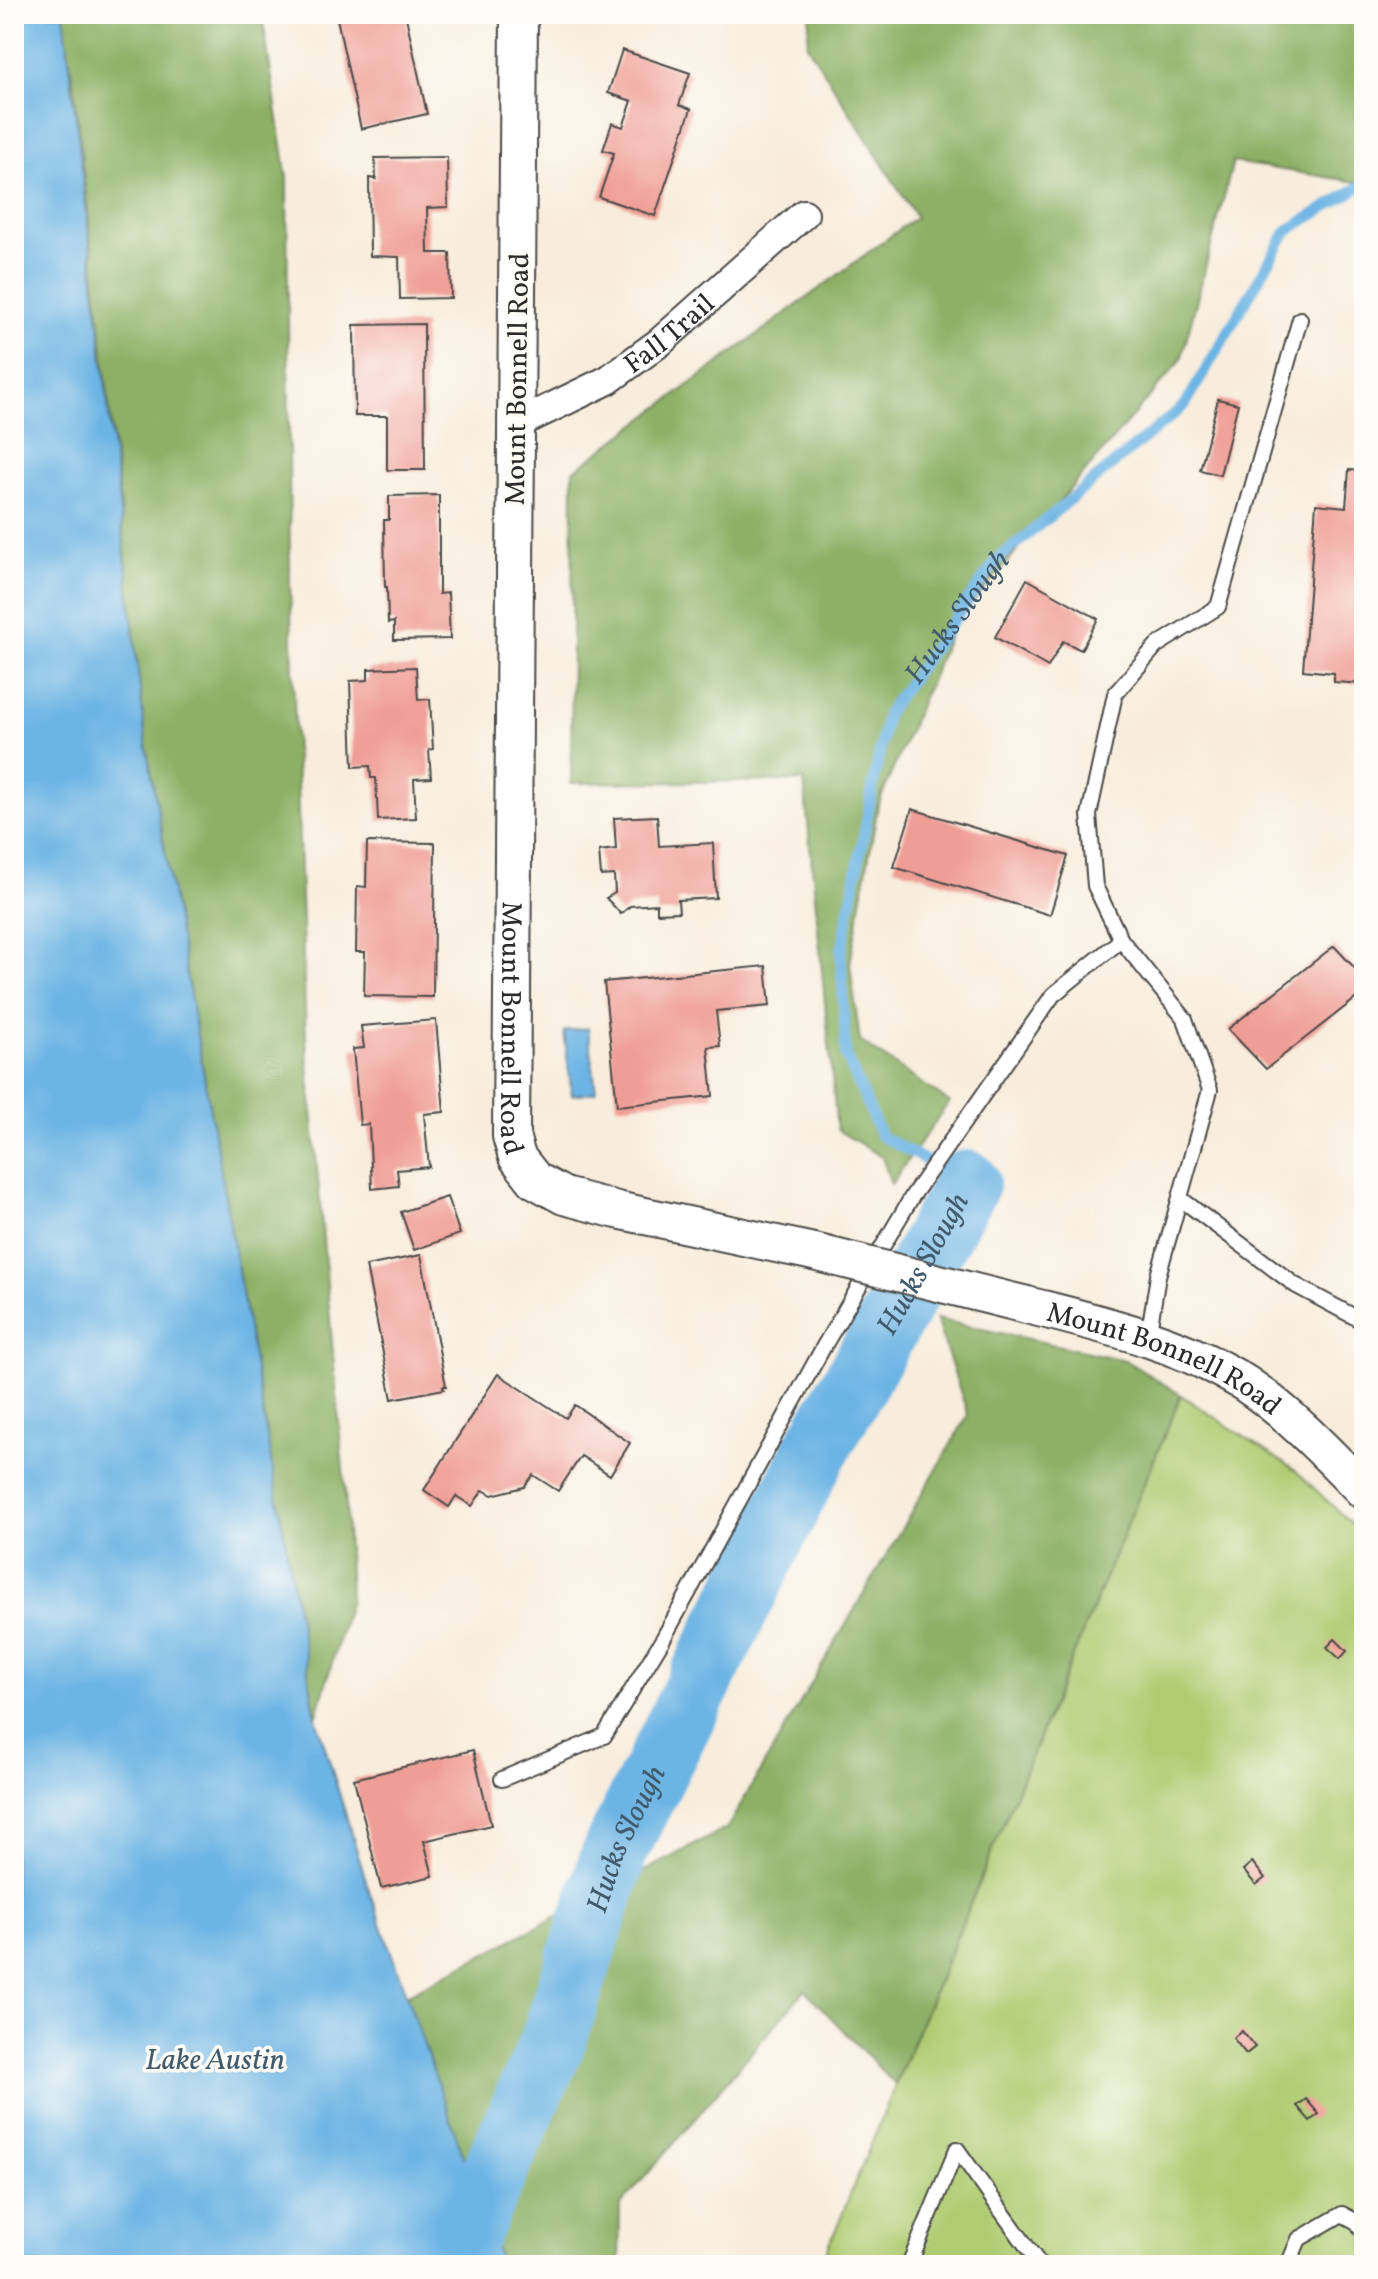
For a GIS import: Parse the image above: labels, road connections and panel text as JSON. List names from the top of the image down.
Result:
{
  "streets": {
    "street": ["Fall Trail", "Mount Bonnell Road"]
  },
  "crossings": [
    ["Fall Trail", "Mount Bonnell Road"]
  ],
  "water": ["Hucks Slough", "Lake Austin"]
}
